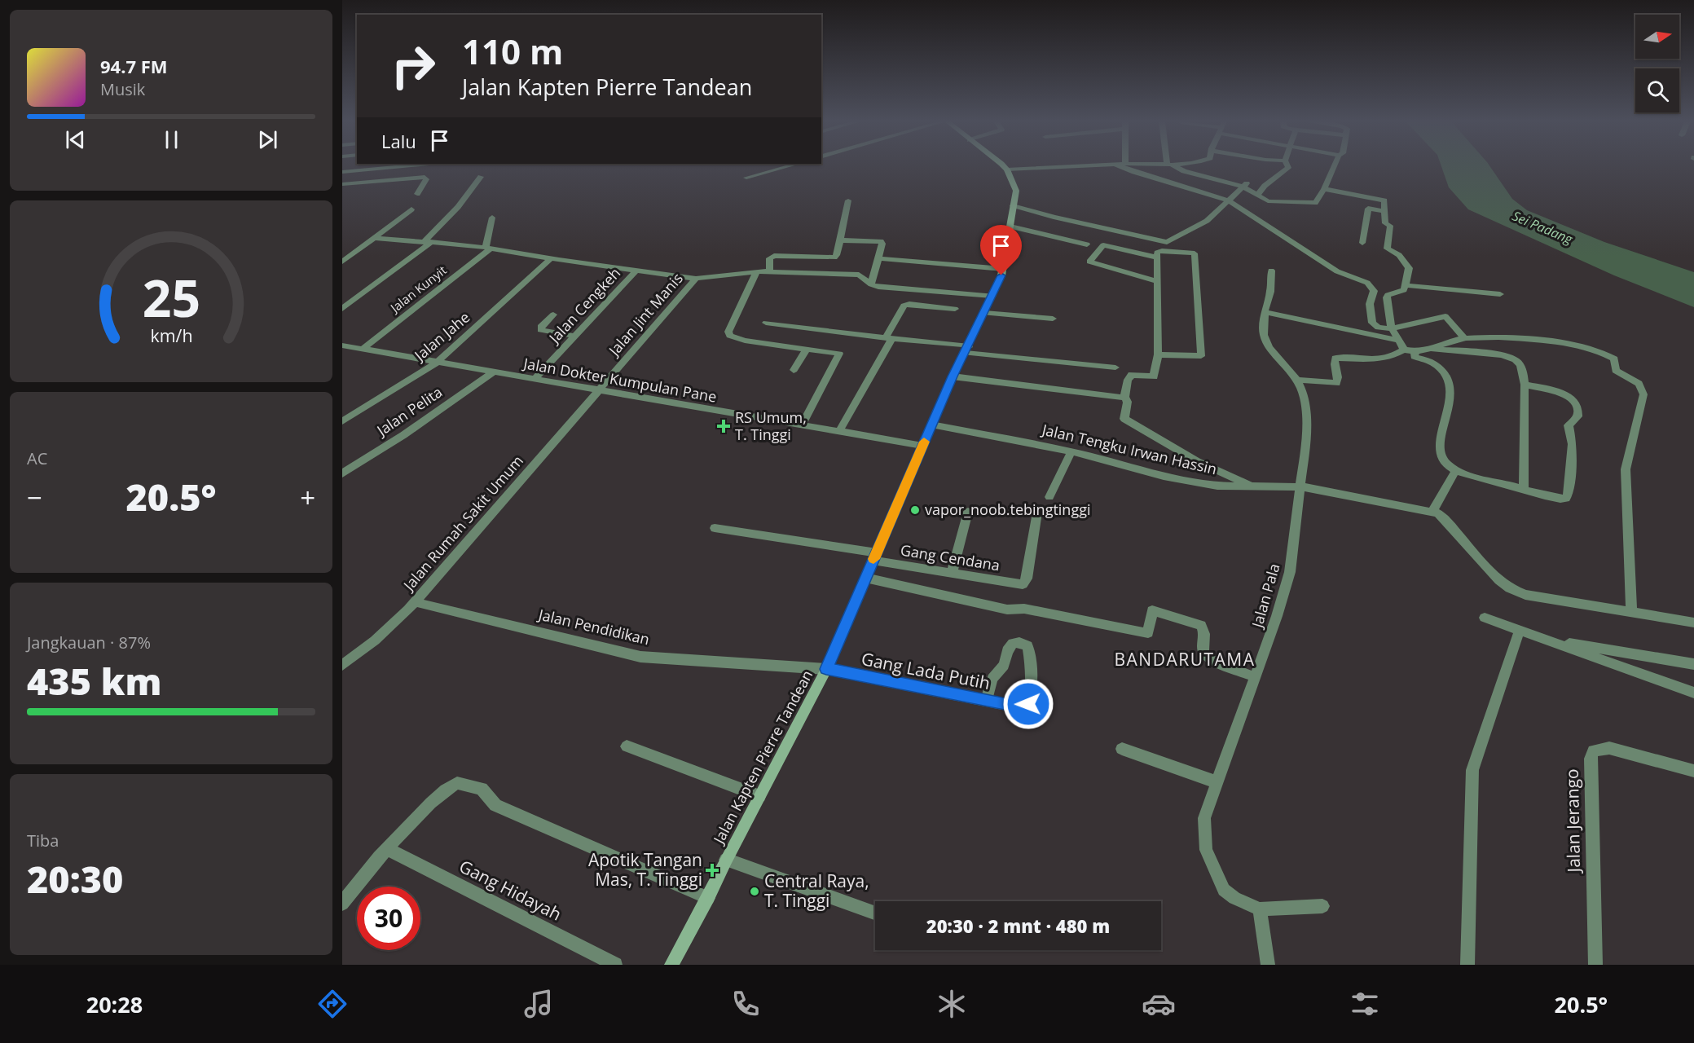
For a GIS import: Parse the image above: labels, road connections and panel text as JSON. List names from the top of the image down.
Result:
{
  "streets": {
    "main road": ["Jalan Kapten Pierre Tandean"],
    "street": [
      "Jalan Kunyit",
      "Jalan Cengkeh",
      "Jalan Jint Manis",
      "Jalan Jahe",
      "Jalan Dokter Kumpulan Pane",
      "Jalan Pelita",
      "Jalan Tengku Irwan Hassin",
      "Jalan Rumah Sakit Umum",
      "Gang Cendana",
      "Jalan Pala",
      "Jalan Pendidikan",
      "Gang Lada Putih",
      "Jalan Jerango",
      "Gang Hidayah"
    ]
  },
  "crossings": [
    ["Jalan Kunyit", "Jalan Dokter Kumpulan Pane"],
    ["Jalan Cengkeh", "Jalan Dokter Kumpulan Pane"],
    ["Jalan Jint Manis", "Jalan Dokter Kumpulan Pane"],
    ["Jalan Jint Manis", "Jalan Rumah Sakit Umum"],
    ["Jalan Jahe", "Jalan Dokter Kumpulan Pane"],
    ["Jalan Dokter Kumpulan Pane", "Jalan Pelita"],
    ["Jalan Dokter Kumpulan Pane", "Jalan Rumah Sakit Umum"],
    ["Jalan Dokter Kumpulan Pane", "Jalan Kapten Pierre Tandean"],
    ["Jalan Tengku Irwan Hassin", "Jalan Pala"],
    ["Jalan Tengku Irwan Hassin", "Jalan Kapten Pierre Tandean"],
    ["Jalan Rumah Sakit Umum", "Jalan Pendidikan"],
    ["Gang Cendana", "Jalan Kapten Pierre Tandean"],
    ["Jalan Pendidikan", "Gang Lada Putih"],
    ["Jalan Pendidikan", "Jalan Kapten Pierre Tandean"],
    ["Gang Lada Putih", "Jalan Kapten Pierre Tandean"]
  ],
  "districts": ["BANDARUTAMA"],
  "water": ["Sei Padang"],
  "places": {
    "health": ["RS Umum, T. Tinggi", "Apotik Tangan Mas, T. Tinggi"],
    "other": ["vapor_noob.tebingtinggi", "Central Raya, T. Tinggi"]
  },
  "north": "right",
  "page": {
    "turn": ["110 m", "Jalan Kapten Pierre Tandean"],
    "song": ["94.7 FM", "Musik"],
    "then": "Lalu",
    "tile": [
      "AC",
      ["Jangkauan · 87%", "435 km"],
      ["Tiba", "20:30"]
    ],
    "heat": ["−", "20.5°", "+"],
    "limit": "30",
    "trip": "20:30 · 2 mnt · 480 m",
    "tabs": ["20:28", "20.5°"],
    "gauge": ["25", "km/h"]
  }
}
